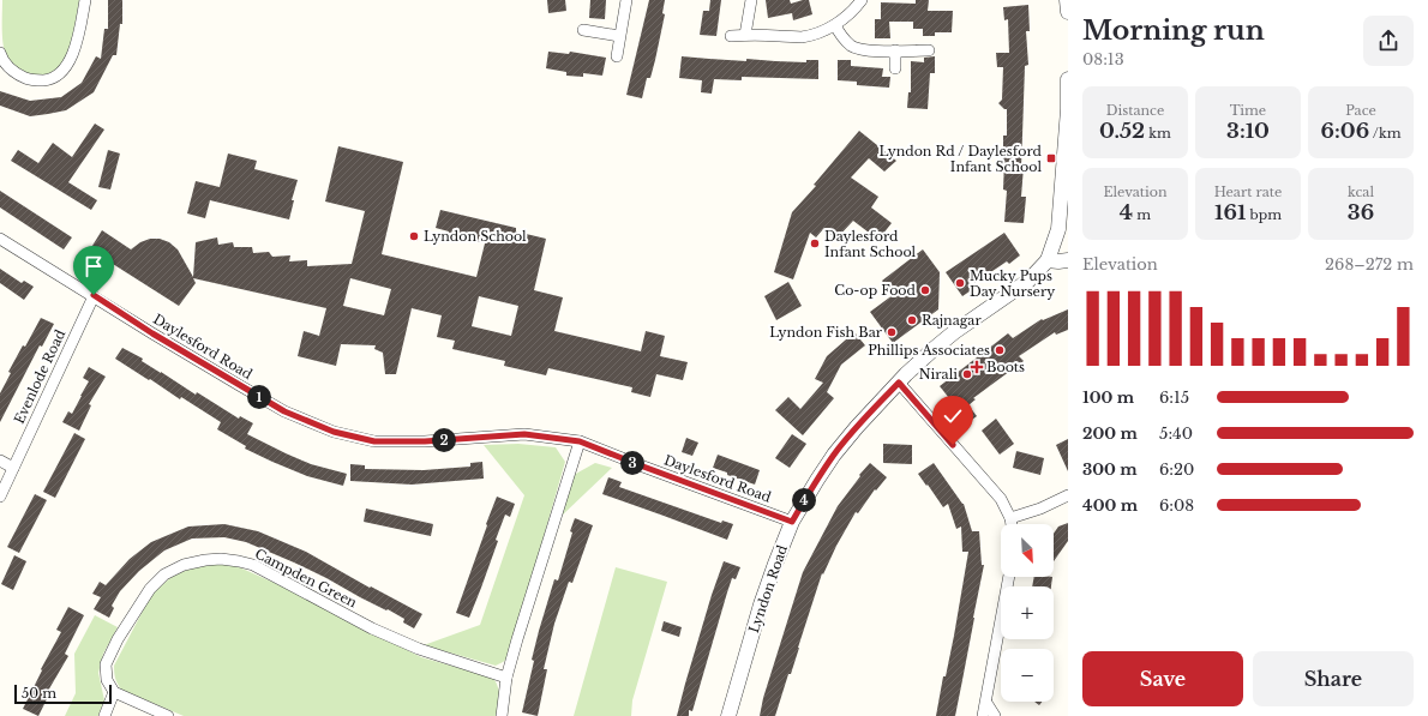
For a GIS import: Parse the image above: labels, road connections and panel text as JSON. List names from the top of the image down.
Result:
{
  "streets": {
    "street": [
      "Daylesford Road",
      "Evenlode Road",
      "Campden Green",
      "Lyndon Road"
    ]
  },
  "crossings": [
    ["Daylesford Road", "Evenlode Road"],
    ["Daylesford Road", "Lyndon Road"]
  ],
  "places": {
    "transit": ["Lyndon Rd / Daylesford Infant School"],
    "other": [
      "Lyndon School",
      "Daylesford Infant School",
      "Mucky Pups Day Nursery",
      "Co-op Food",
      "Rajnagar",
      "Lyndon Fish Bar",
      "Phillips Associates",
      "Nirali"
    ],
    "health": ["Boots"]
  },
  "scale_bar": "50 m",
  "north": "bottom right",
  "page": {
    "heading": ["Morning run", "08:13"],
    "stats": [
      ["Distance", "0.52 km"],
      ["Time", "3:10"],
      ["Pace", "6:06 /km"],
      ["Elevation", "4 m"],
      ["Heart rate", "161 bpm"],
      ["kcal", "36"]
    ],
    "chart": ["Elevation", "268–272 m"],
    "list": [
      {
        "name": "100 m",
        "note": "6:15"
      },
      {
        "name": "200 m",
        "note": "5:40"
      },
      {
        "name": "300 m",
        "note": "6:20"
      },
      {
        "name": "400 m",
        "note": "6:08"
      }
    ],
    "pins": [
      "1",
      "2",
      "3",
      "4"
    ],
    "map_buttons": ["+", "−"],
    "buttons": ["Save", "Share"],
    "scale": "50 m"
  }
}
